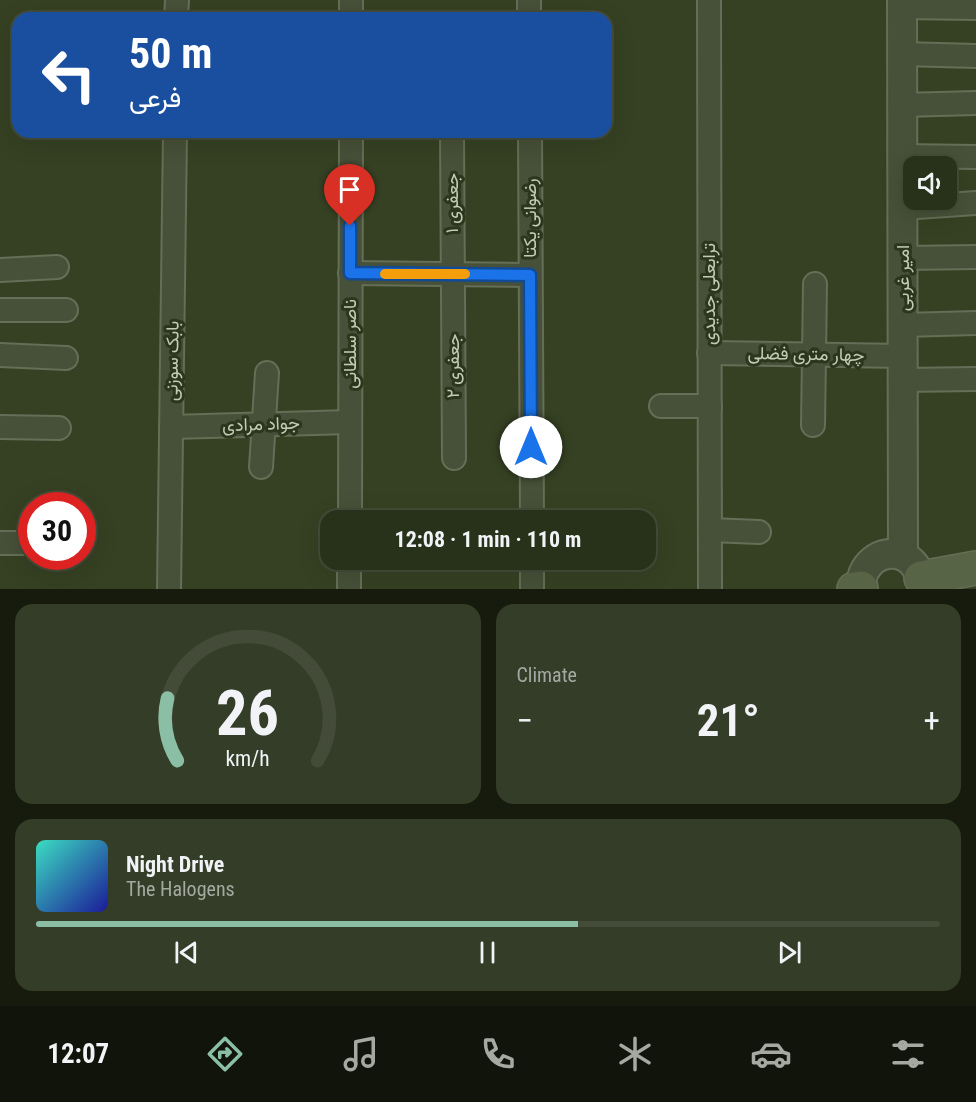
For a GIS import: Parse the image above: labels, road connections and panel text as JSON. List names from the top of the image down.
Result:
{
  "streets": {
    "street": [
      "جعفری ۱",
      "رضوانی یکتا",
      "امیر غربی",
      "ترابعلی جدیدی",
      "ناصر سلطانی",
      "چهار متری فضلی",
      "بابک سوزنی",
      "جعفری ۲",
      "جواد مرادی"
    ]
  },
  "crossings": [
    ["جعفری ۱", "جعفری ۲"],
    ["امیر غربی", "چهار متری فضلی"],
    ["ترابعلی جدیدی", "چهار متری فضلی"],
    ["ناصر سلطانی", "جواد مرادی"],
    ["بابک سوزنی", "جواد مرادی"]
  ],
  "page": {
    "turn": ["50 m", "فرعی"],
    "limit": "30",
    "trip": "12:08 · 1 min · 110 m",
    "tile": "Climate",
    "heat": ["−", "21°", "+"],
    "song": ["Night Drive", "The Halogens"],
    "tabs": "12:07",
    "gauge": ["26", "km/h"]
  }
}
